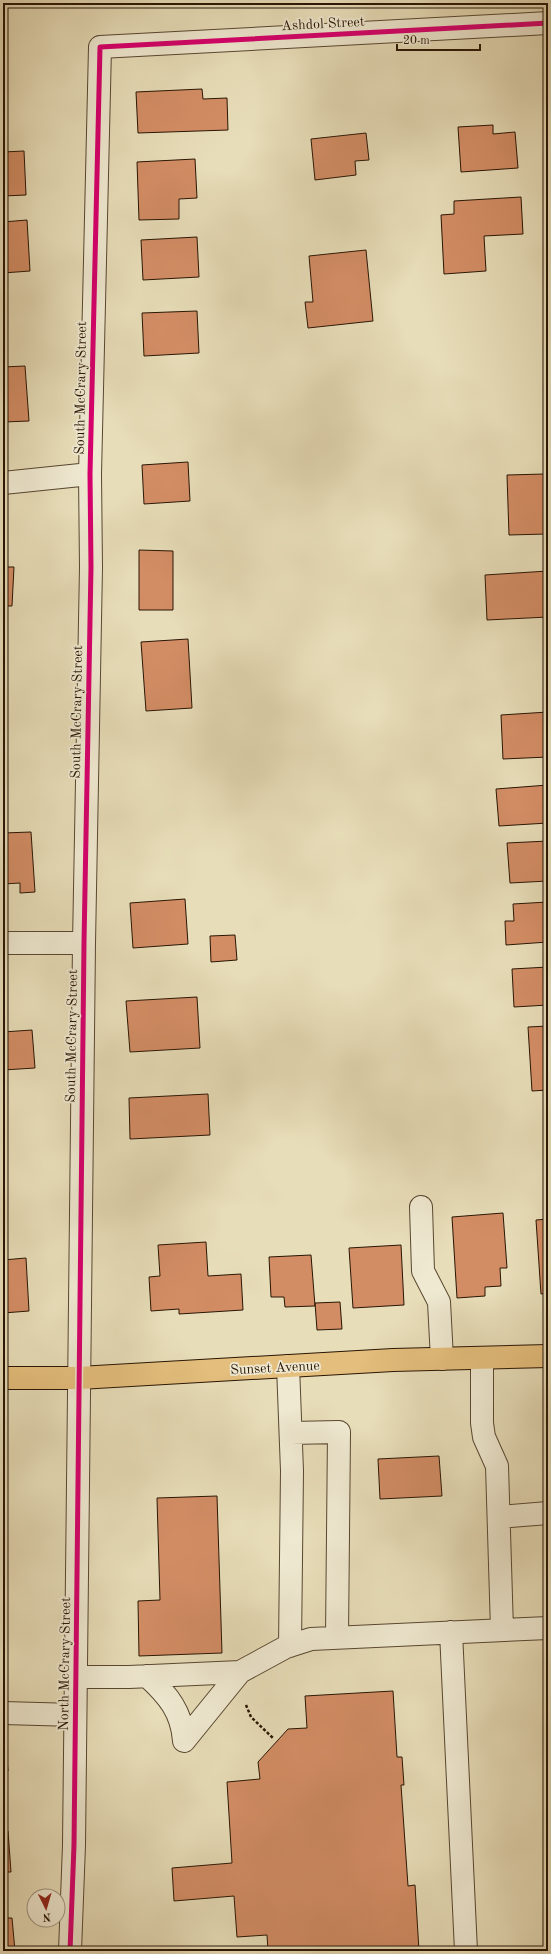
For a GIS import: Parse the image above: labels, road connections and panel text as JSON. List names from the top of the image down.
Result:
{
  "streets": {
    "main road": ["Sunset Avenue"],
    "street": ["Ashdol Street", "South McCrary Street", "North McCrary Street"]
  },
  "crossings": [
    ["Ashdol Street", "South McCrary Street"],
    ["South McCrary Street", "Sunset Avenue"],
    ["South McCrary Street", "North McCrary Street"],
    ["Sunset Avenue", "North McCrary Street"]
  ],
  "scale_bar": "20 m",
  "north": "bottom"
}
